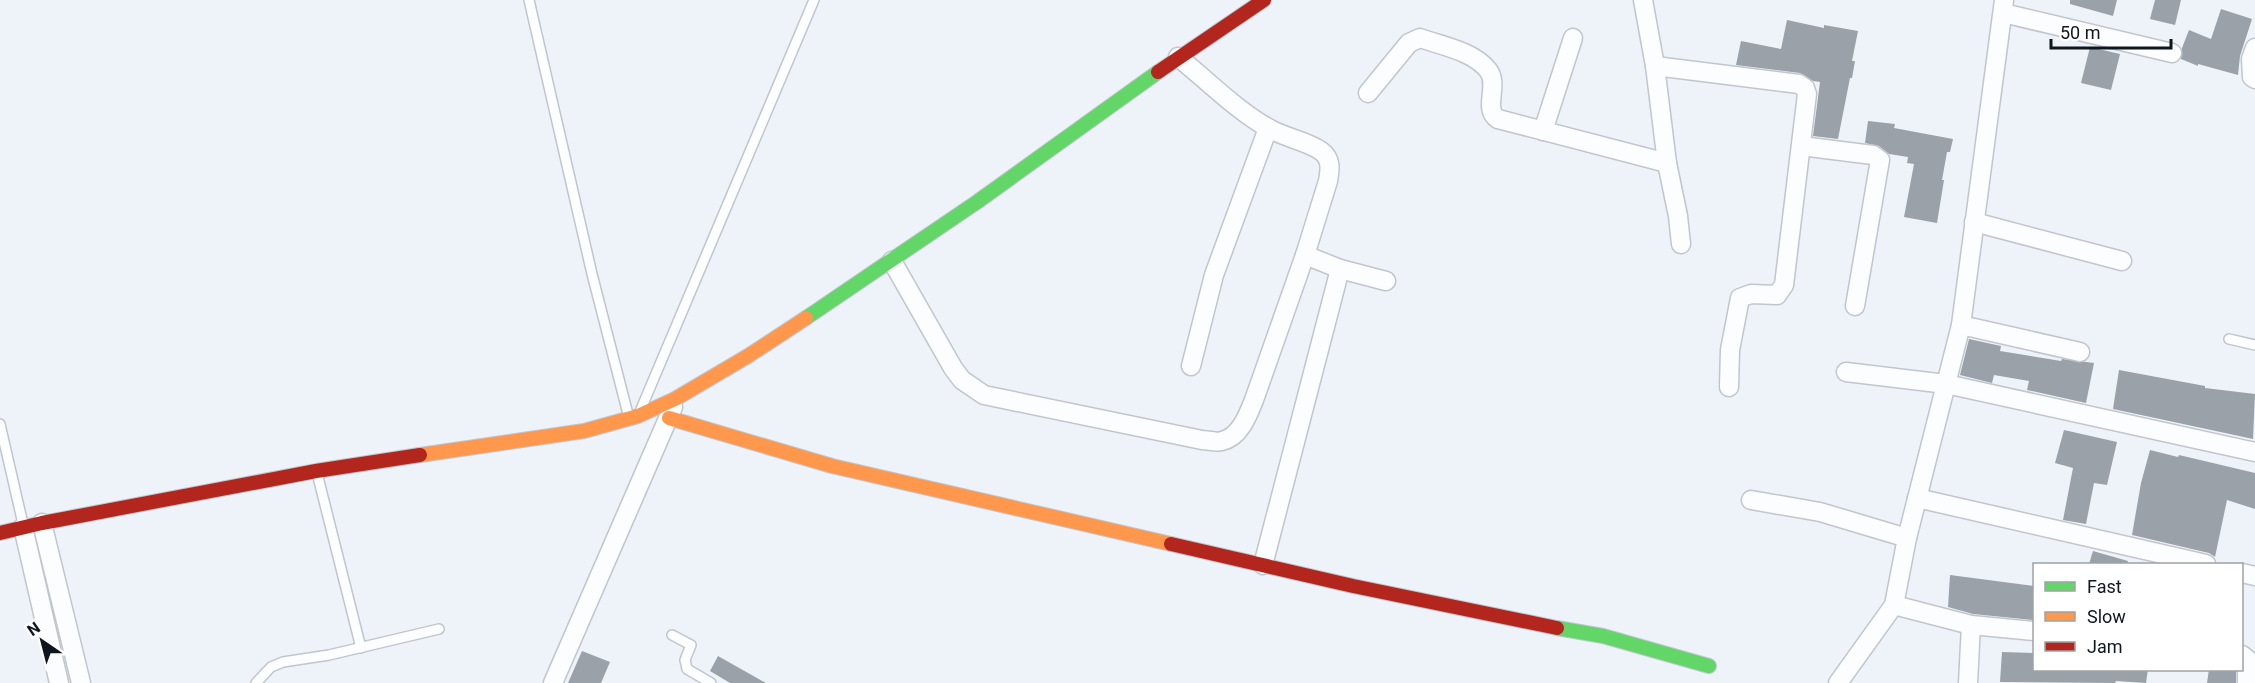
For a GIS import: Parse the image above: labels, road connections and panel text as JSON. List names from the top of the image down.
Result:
{
  "legend": ["Fast", "Slow", "Jam"],
  "scale_bar": "50 m",
  "north": "top left"
}
